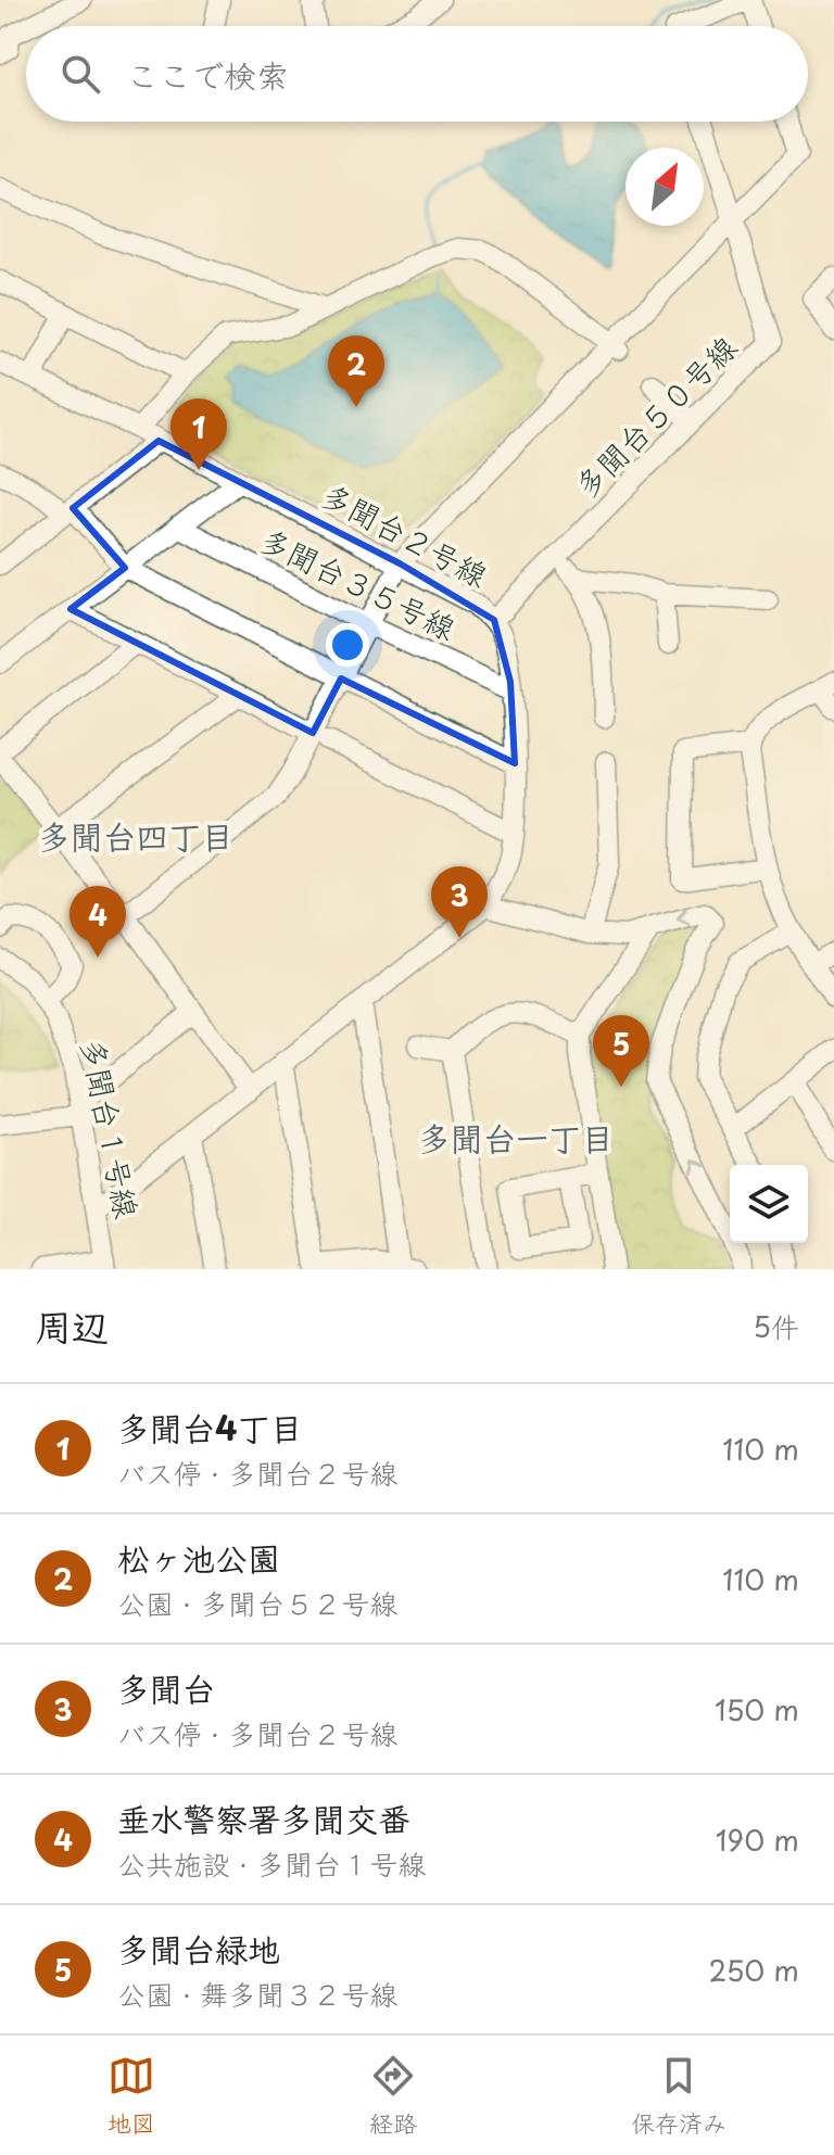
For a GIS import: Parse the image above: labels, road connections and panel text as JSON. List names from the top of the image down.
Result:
{
  "streets": {
    "street": [
      "多聞台５０号線",
      "多聞台２号線",
      "多聞台３５号線",
      "多聞台１号線"
    ]
  },
  "crossings": [
    ["多聞台５０号線", "多聞台２号線"],
    ["多聞台２号線", "多聞台３５号線"],
    ["多聞台２号線", "多聞台１号線"]
  ],
  "districts": ["多聞台四丁目", "多聞台一丁目"],
  "north": "top right",
  "page": {
    "search": "ここで検索",
    "pins": [
      "2",
      "1",
      "3",
      "4",
      "5"
    ],
    "heading": ["周辺", "5件"],
    "list": [
      {
        "mark": "1",
        "name": "多聞台4丁目",
        "note": "バス停 · 多聞台２号線",
        "value": "110 m"
      },
      {
        "mark": "2",
        "name": "松ヶ池公園",
        "note": "公園 · 多聞台５２号線",
        "value": "110 m"
      },
      {
        "mark": "3",
        "name": "多聞台",
        "note": "バス停 · 多聞台２号線",
        "value": "150 m"
      },
      {
        "mark": "4",
        "name": "垂水警察署多聞交番",
        "note": "公共施設 · 多聞台１号線",
        "value": "190 m"
      },
      {
        "mark": "5",
        "name": "多聞台緑地",
        "note": "公園 · 舞多聞３２号線",
        "value": "250 m"
      }
    ],
    "nav": ["地図", "経路", "保存済み"]
  }
}
